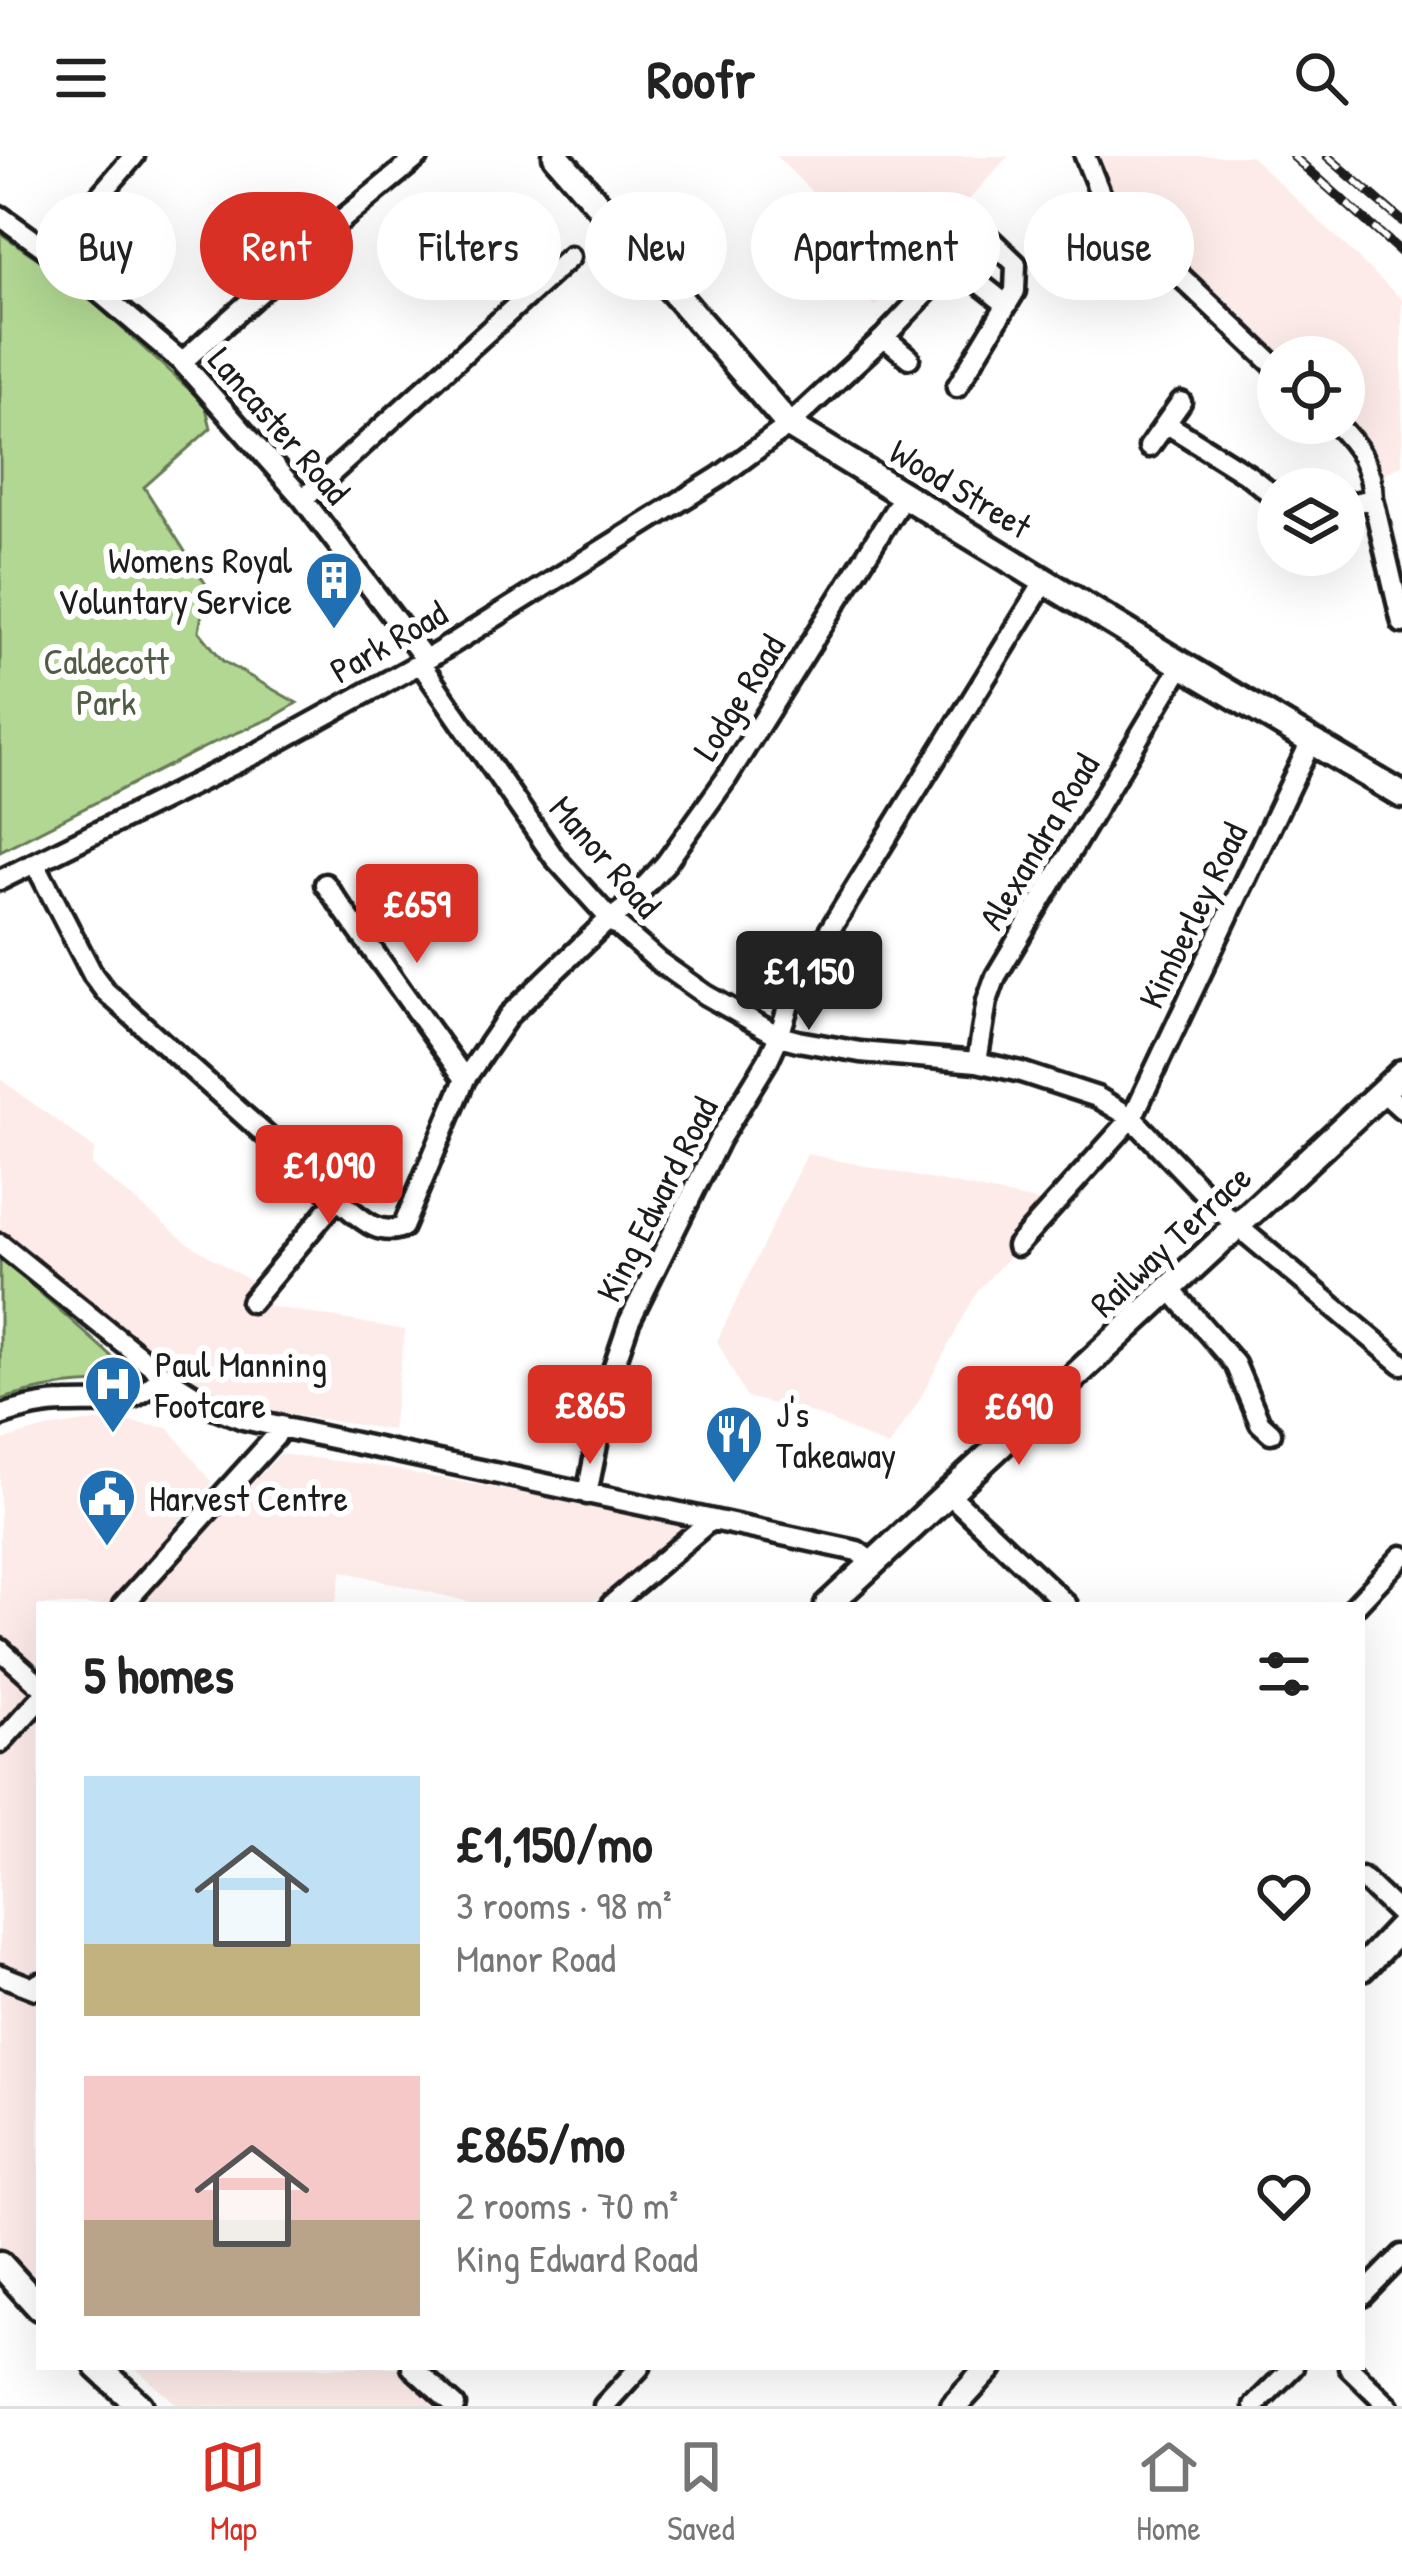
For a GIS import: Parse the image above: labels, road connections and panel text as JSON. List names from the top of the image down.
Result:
{
  "streets": {
    "street": [
      "Lancaster Road",
      "Wood Street",
      "Park Road",
      "Lodge Road",
      "Alexandra Road",
      "Manor Road",
      "Kimberley Road",
      "King Edward Road",
      "Railway Terrace"
    ]
  },
  "crossings": [
    ["Lancaster Road", "Park Road"],
    ["Lancaster Road", "Manor Road"],
    ["Wood Street", "Park Road"],
    ["Wood Street", "Lodge Road"],
    ["Wood Street", "Alexandra Road"],
    ["Wood Street", "Kimberley Road"],
    ["Wood Street", "King Edward Road"],
    ["Park Road", "Manor Road"],
    ["Lodge Road", "Manor Road"],
    ["Alexandra Road", "Manor Road"],
    ["Manor Road", "Kimberley Road"],
    ["Manor Road", "King Edward Road"],
    ["Manor Road", "Railway Terrace"]
  ],
  "parks": ["Caldecott Park"],
  "places": {
    "building": ["Womens Royal Voluntary Service"],
    "hospital": ["Paul Manning Footcare"],
    "restaurant": ["J's Takeaway"],
    "public building": ["Harvest Centre"]
  },
  "page": {
    "header": "Roofr",
    "chip": [
      "Buy",
      "Rent",
      "Filters",
      "New",
      "Apartment",
      "House"
    ],
    "price": [
      "£659",
      "£1,150",
      "£1,090",
      "£865",
      "£690"
    ],
    "heading": "5 homes",
    "list": [
      {
        "name": "£1,150/mo",
        "note": "3 rooms · 98 m² · Manor Road"
      },
      {
        "name": "£865/mo",
        "note": "2 rooms · 70 m² · King Edward Road"
      }
    ],
    "tabs": ["Map", "Saved", "Home"]
  }
}
